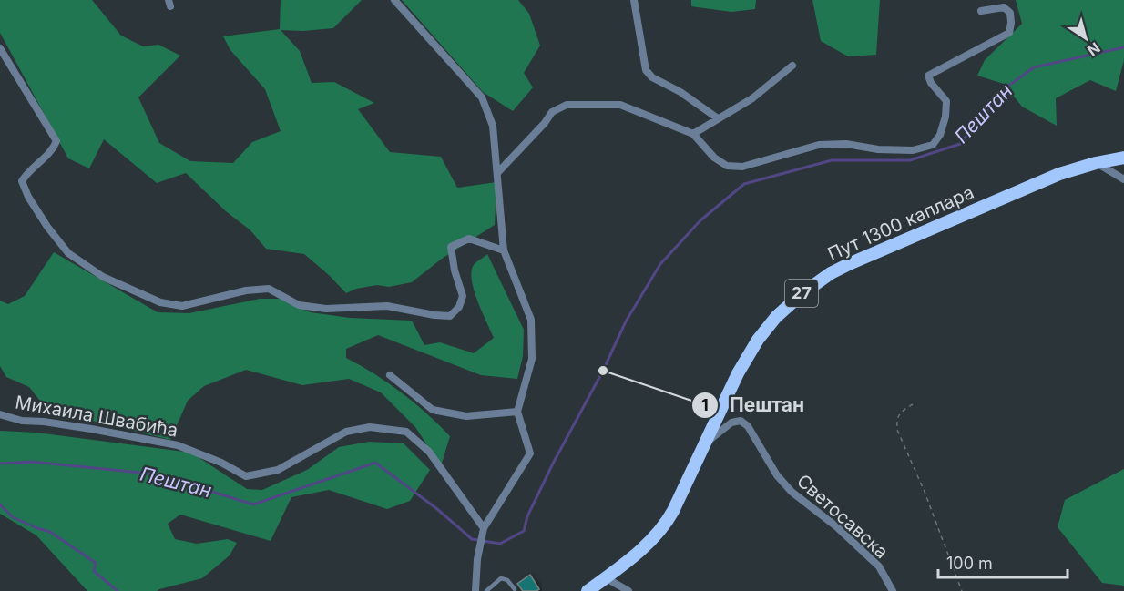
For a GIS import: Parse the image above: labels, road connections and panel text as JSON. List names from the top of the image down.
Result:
{
  "streets": {
    "main road": ["Пут 1300 каплара", "27"],
    "street": ["Михаила Швабића", "Светосавска"]
  },
  "crossings": [
    ["Пут 1300 каплара", "Светосавска"]
  ],
  "water": ["Пештан"],
  "places": ["Пештан"],
  "scale_bar": "100 m",
  "north": "bottom right"
}
